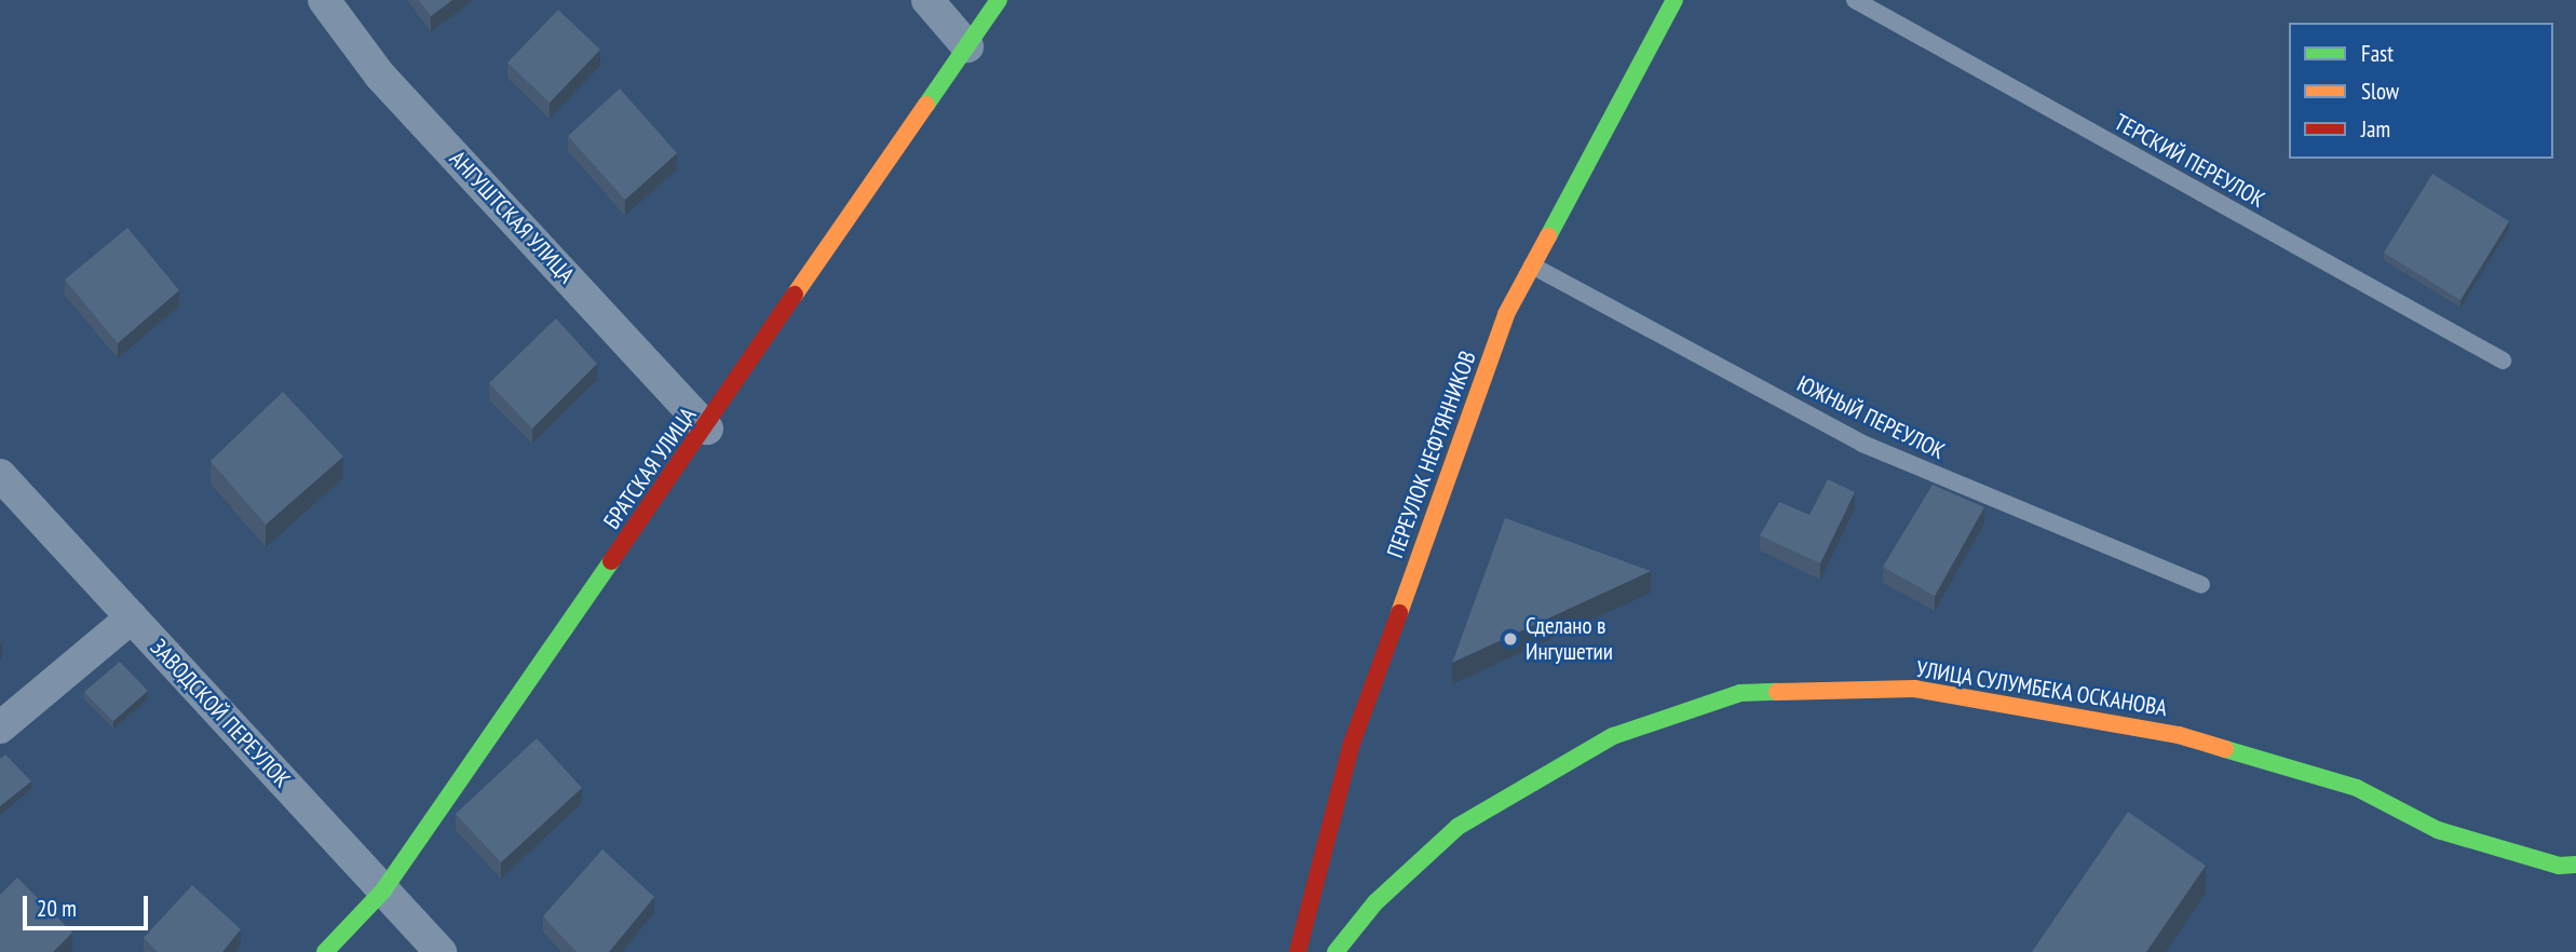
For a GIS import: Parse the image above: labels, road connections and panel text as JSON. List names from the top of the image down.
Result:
{
  "streets": {
    "street": [
      "АНГУШТСКАЯ УЛИЦА",
      "ПЕРЕУЛОК НЕФТЯННИКОВ",
      "БРАТСКАЯ УЛИЦА",
      "УЛИЦА СУЛУМБЕКА ОСКАНОВА",
      "ЗАВОДСКОЙ ПЕРЕУЛОК"
    ],
    "lane": ["ТЕРСКИЙ ПЕРЕУЛОК", "ЮЖНЫЙ ПЕРЕУЛОК"]
  },
  "crossings": [
    ["АНГУШТСКАЯ УЛИЦА", "БРАТСКАЯ УЛИЦА"],
    ["ЮЖНЫЙ ПЕРЕУЛОК", "ПЕРЕУЛОК НЕФТЯННИКОВ"],
    ["БРАТСКАЯ УЛИЦА", "ЗАВОДСКОЙ ПЕРЕУЛОК"]
  ],
  "places": ["Сделано в Ингушетии"],
  "legend": ["Fast", "Slow", "Jam"],
  "scale_bar": "20 m"
}
